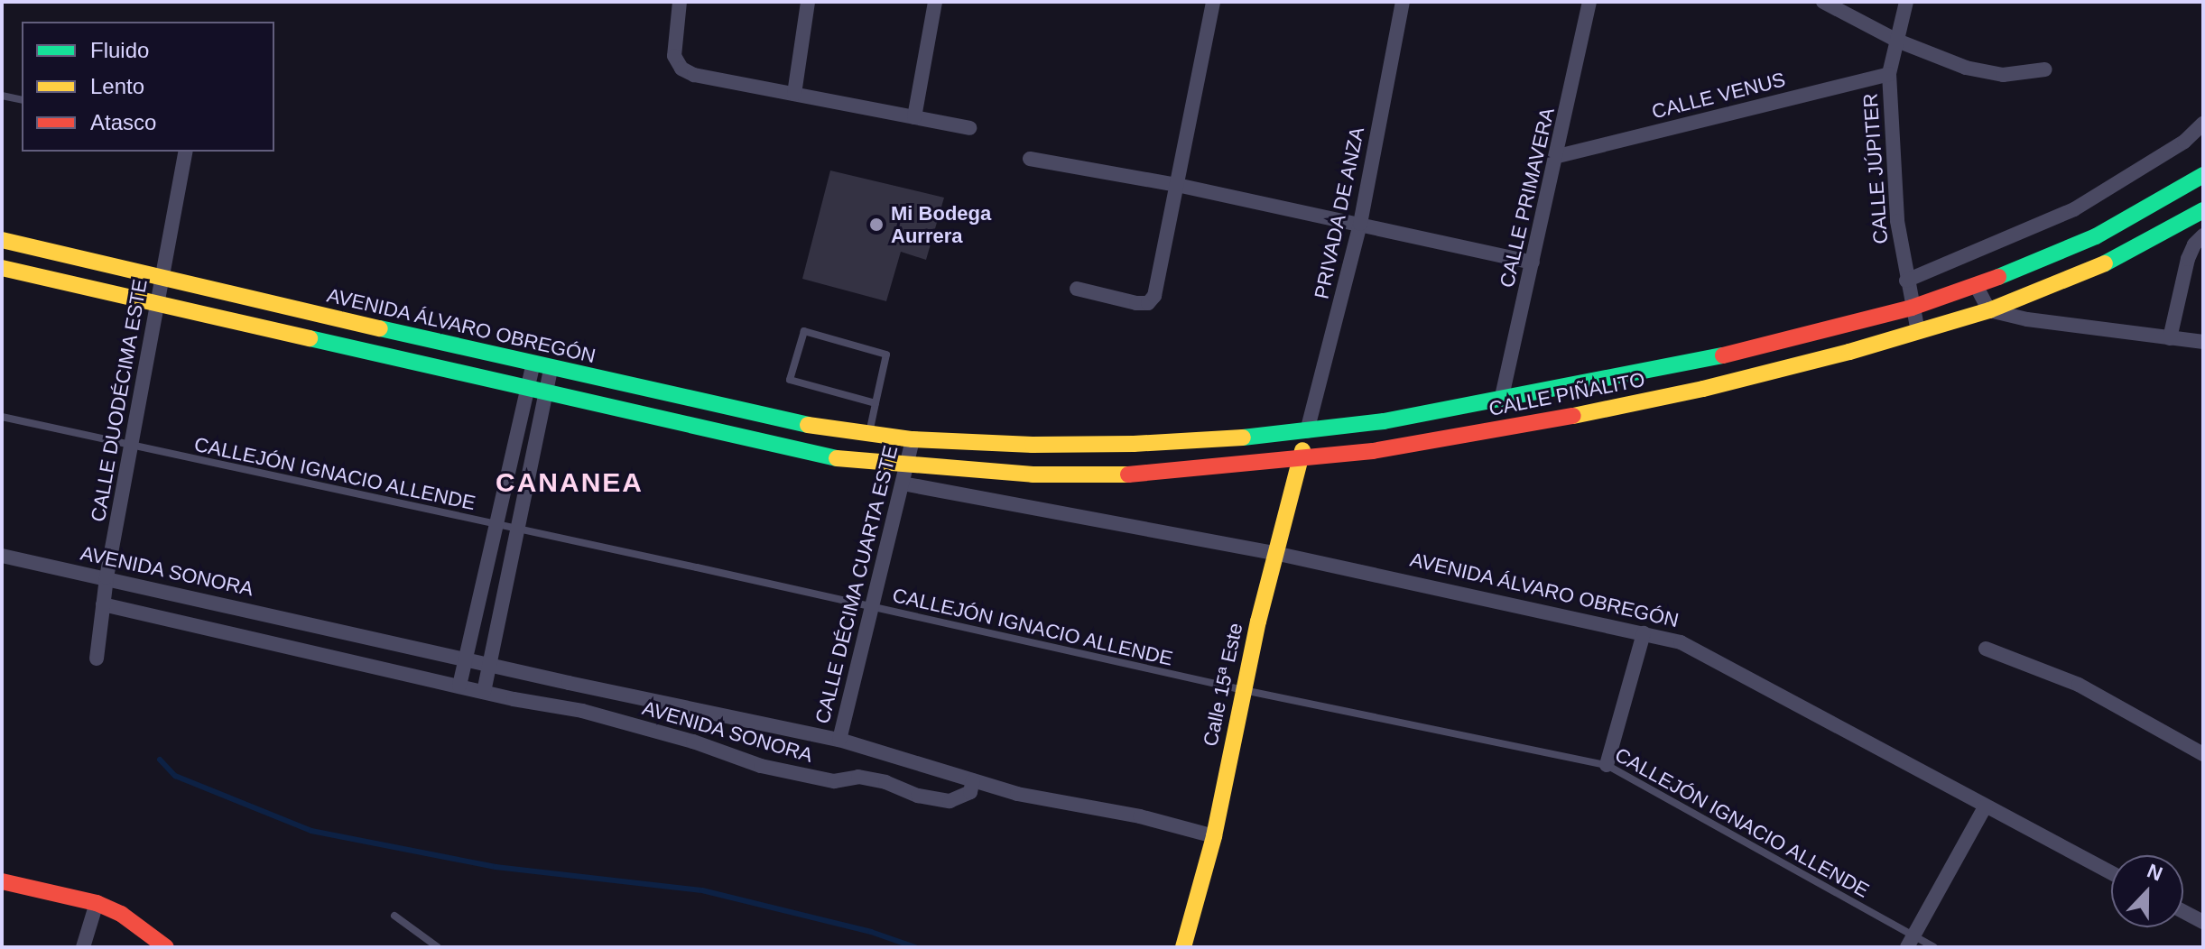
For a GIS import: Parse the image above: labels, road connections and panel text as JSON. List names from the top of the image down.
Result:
{
  "streets": {
    "main road": ["AVENIDA ÁLVARO OBREGÓN", "CALLE PIÑALITO", "Calle 15ª Este"],
    "street": [
      "CALLE VENUS",
      "CALLE JÚPITER",
      "CALLE PRIMAVERA",
      "PRIVADA DE ANZA",
      "CALLE DUODÉCIMA ESTE",
      "AVENIDA SONORA",
      "CALLE DÉCIMA CUARTA ESTE"
    ],
    "lane": ["CALLEJÓN IGNACIO ALLENDE"]
  },
  "crossings": [
    ["CALLE VENUS", "CALLE JÚPITER"],
    ["CALLE VENUS", "CALLE PRIMAVERA"],
    ["CALLE JÚPITER", "CALLE PIÑALITO"],
    ["CALLE PRIMAVERA", "CALLE PIÑALITO"],
    ["PRIVADA DE ANZA", "CALLE PIÑALITO"],
    ["PRIVADA DE ANZA", "Calle 15ª Este"],
    ["AVENIDA ÁLVARO OBREGÓN", "CALLE PIÑALITO"],
    ["AVENIDA ÁLVARO OBREGÓN", "CALLE DUODÉCIMA ESTE"],
    ["AVENIDA ÁLVARO OBREGÓN", "CALLE DÉCIMA CUARTA ESTE"],
    ["AVENIDA ÁLVARO OBREGÓN", "Calle 15ª Este"],
    ["CALLE PIÑALITO", "CALLE DÉCIMA CUARTA ESTE"],
    ["CALLE PIÑALITO", "Calle 15ª Este"],
    ["CALLE DUODÉCIMA ESTE", "CALLEJÓN IGNACIO ALLENDE"],
    ["CALLE DUODÉCIMA ESTE", "AVENIDA SONORA"],
    ["CALLEJÓN IGNACIO ALLENDE", "CALLE DÉCIMA CUARTA ESTE"],
    ["CALLEJÓN IGNACIO ALLENDE", "Calle 15ª Este"],
    ["AVENIDA SONORA", "CALLE DÉCIMA CUARTA ESTE"],
    ["AVENIDA SONORA", "Calle 15ª Este"]
  ],
  "districts": ["CANANEA"],
  "places": ["Mi Bodega Aurrera"],
  "legend": ["Fluido", "Lento", "Atasco"],
  "north": "top"
}
